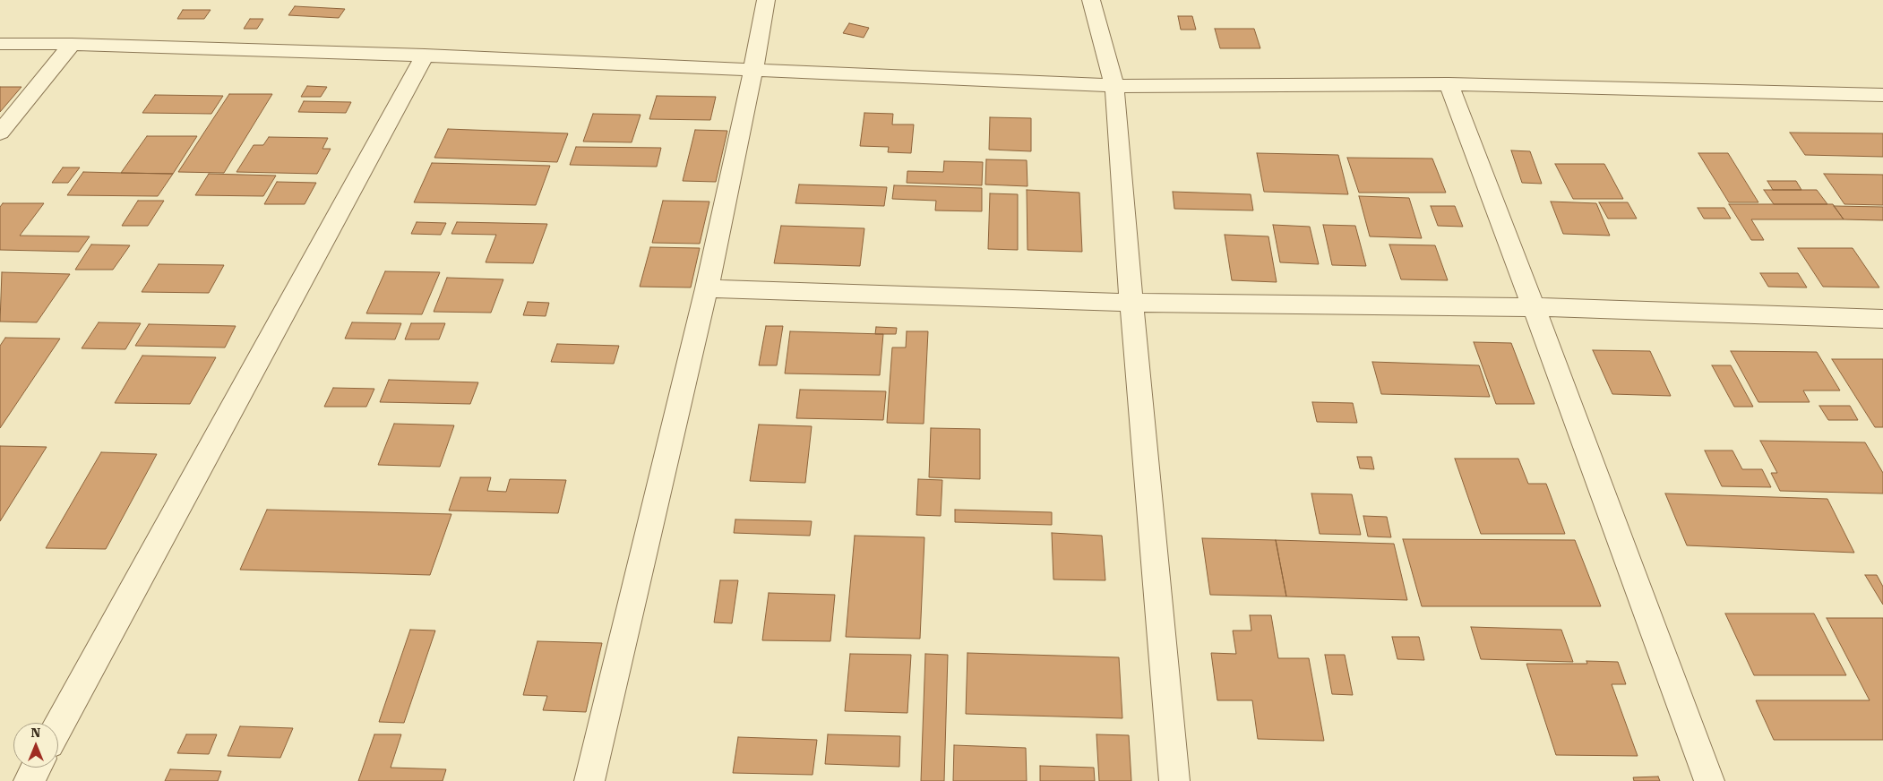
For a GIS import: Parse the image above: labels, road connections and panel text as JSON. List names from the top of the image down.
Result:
{
  "north": "top"
}
